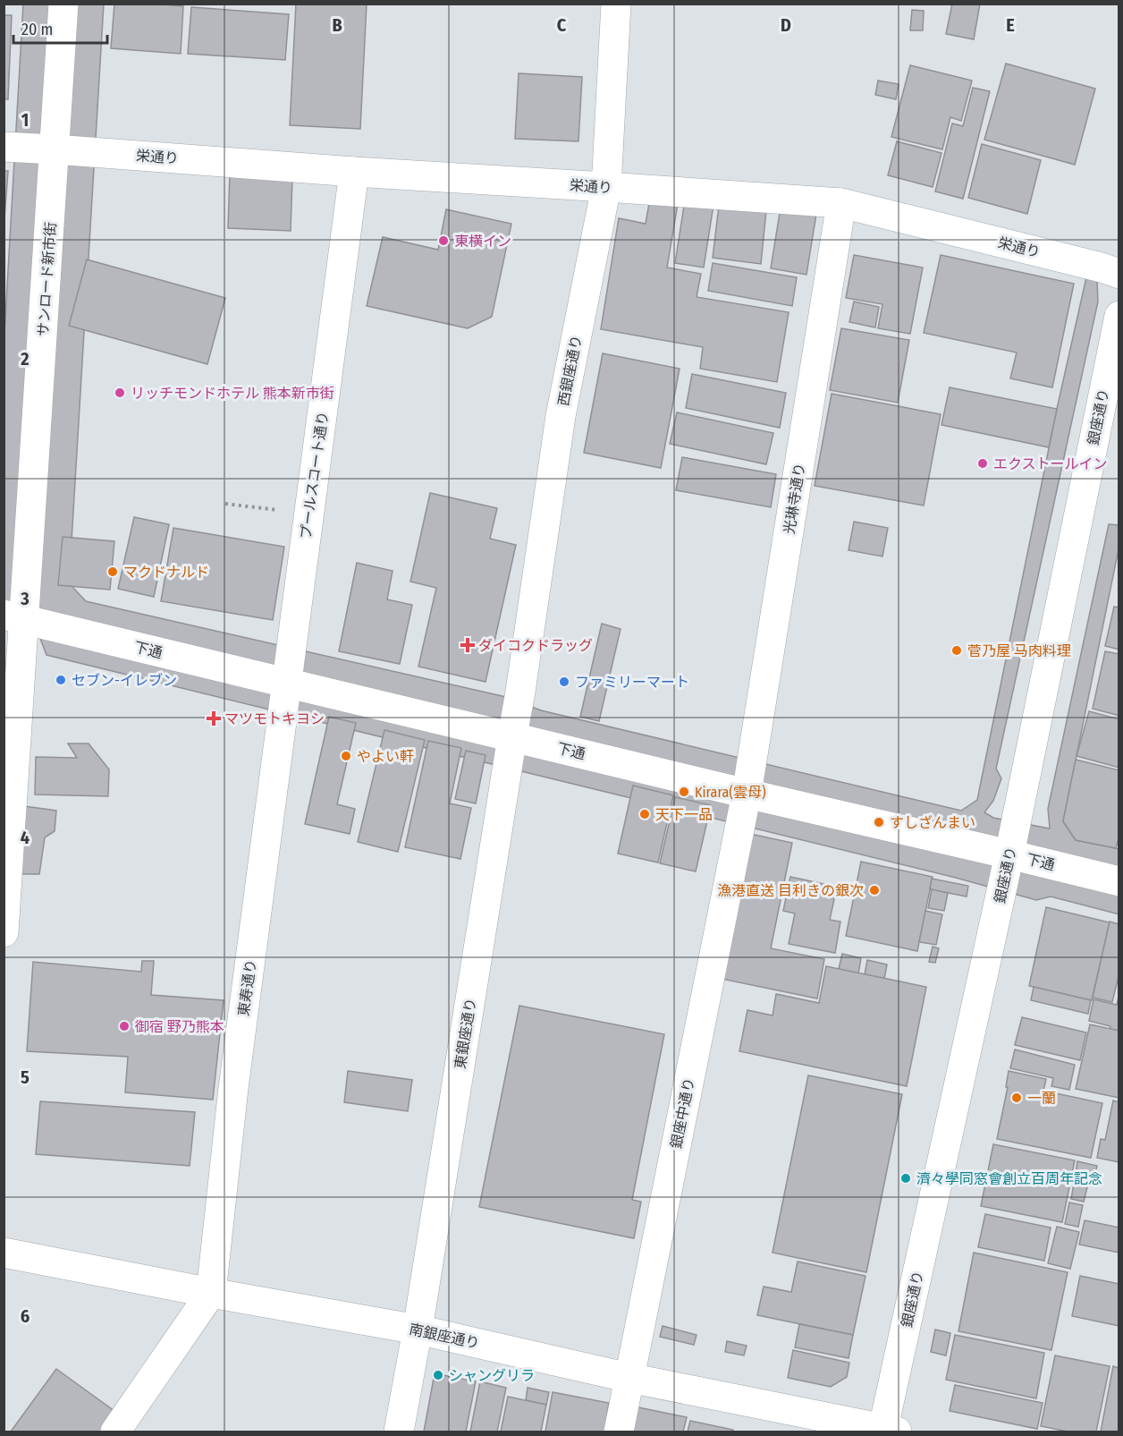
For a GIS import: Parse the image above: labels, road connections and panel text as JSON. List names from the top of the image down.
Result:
{
  "streets": {
    "street": [
      "栄通り",
      "サンロード新市街",
      "西銀座通り",
      "銀座通り",
      "プールスコート通り",
      "光琳寺通り",
      "下通",
      "東寿通り",
      "東銀座通り",
      "銀座中通り",
      "南銀座通り"
    ]
  },
  "crossings": [
    ["栄通り", "サンロード新市街"],
    ["栄通り", "西銀座通り"],
    ["栄通り", "プールスコート通り"],
    ["栄通り", "光琳寺通り"],
    ["サンロード新市街", "下通"],
    ["西銀座通り", "下通"],
    ["西銀座通り", "東銀座通り"],
    ["銀座通り", "下通"],
    ["銀座通り", "南銀座通り"],
    ["プールスコート通り", "下通"],
    ["プールスコート通り", "東寿通り"],
    ["光琳寺通り", "下通"],
    ["光琳寺通り", "銀座中通り"],
    ["下通", "東寿通り"],
    ["下通", "東銀座通り"],
    ["下通", "銀座中通り"],
    ["東寿通り", "南銀座通り"],
    ["東銀座通り", "南銀座通り"],
    ["銀座中通り", "南銀座通り"]
  ],
  "places": {
    "other": [
      "東横イン",
      "リッチモンドホテル 熊本新市街",
      "エクストールイン",
      "マクドナルド",
      "菅乃屋 马肉料理",
      "セブン-イレブン",
      "ファミリーマート",
      "やよい軒",
      "Kirara(雲母)",
      "天下一品",
      "すしざんまい",
      "漁港直送 目利きの銀次",
      "御宿 野乃熊本",
      "一蘭",
      "濟々學同窓會創立百周年記念",
      "シャングリラ"
    ],
    "health": ["ダイコクドラッグ", "マツモトキヨシ"]
  },
  "scale_bar": "20 m",
  "grid": {
    "columns": [
      "B",
      "C",
      "D",
      "E"
    ],
    "rows": [
      "1",
      "2",
      "3",
      "4",
      "5",
      "6"
    ]
  }
}
